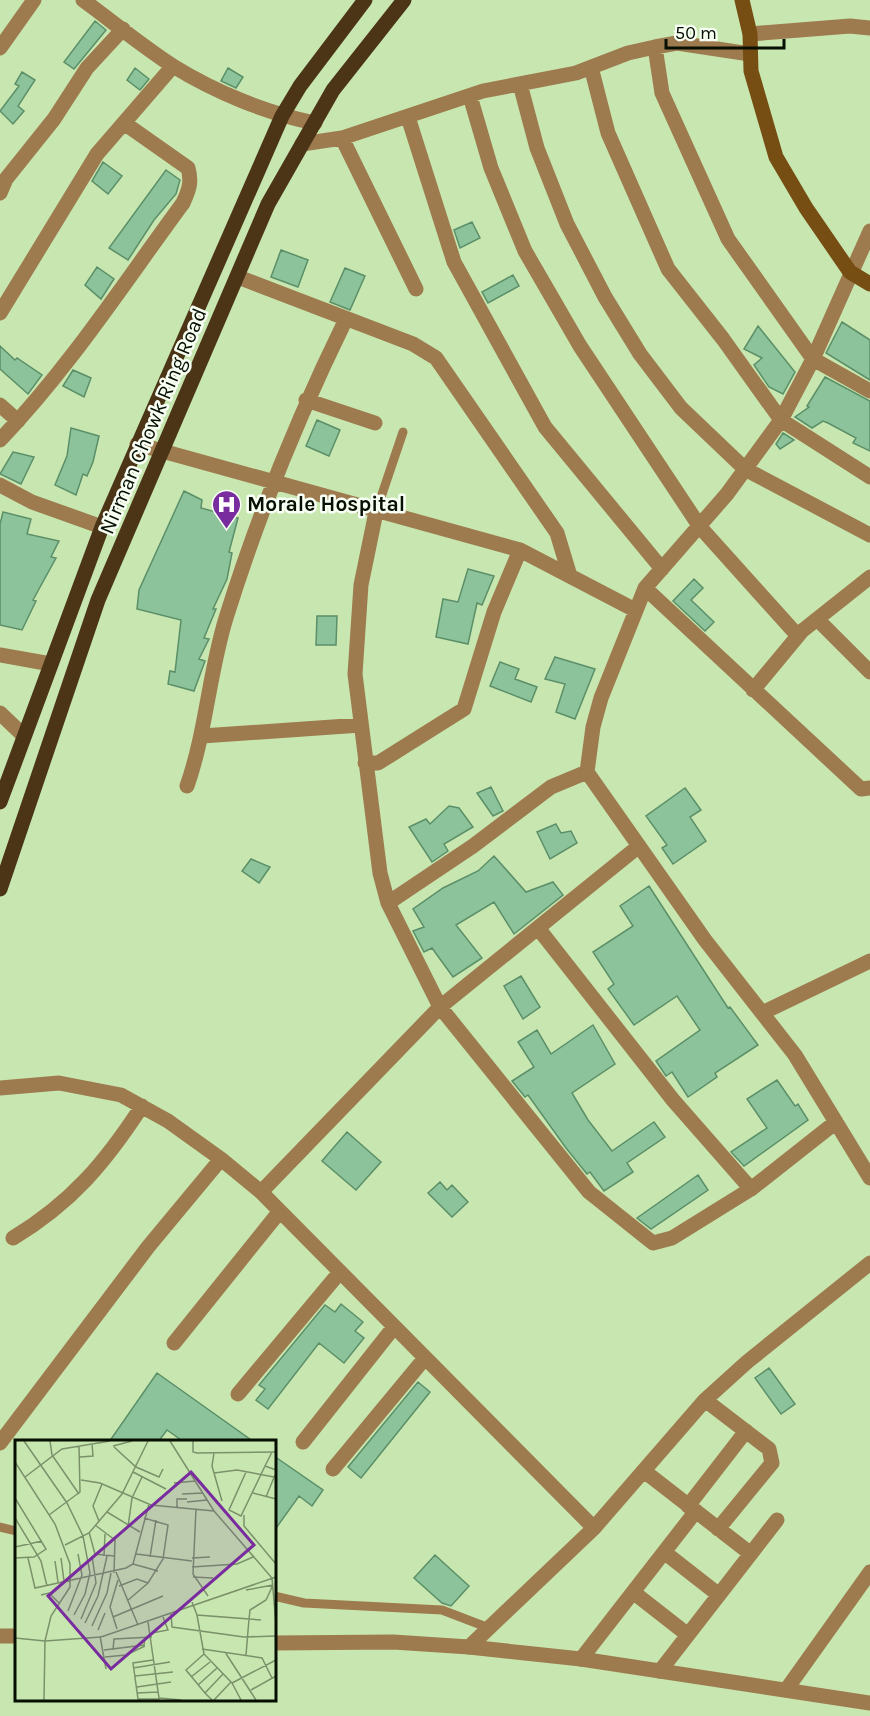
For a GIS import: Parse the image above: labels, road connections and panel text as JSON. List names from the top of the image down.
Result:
{
  "streets": {
    "main road": ["Nirman Chowk Ring Road"]
  },
  "places": {
    "hospital": ["Morale Hospital"]
  },
  "scale_bar": "50 m"
}
